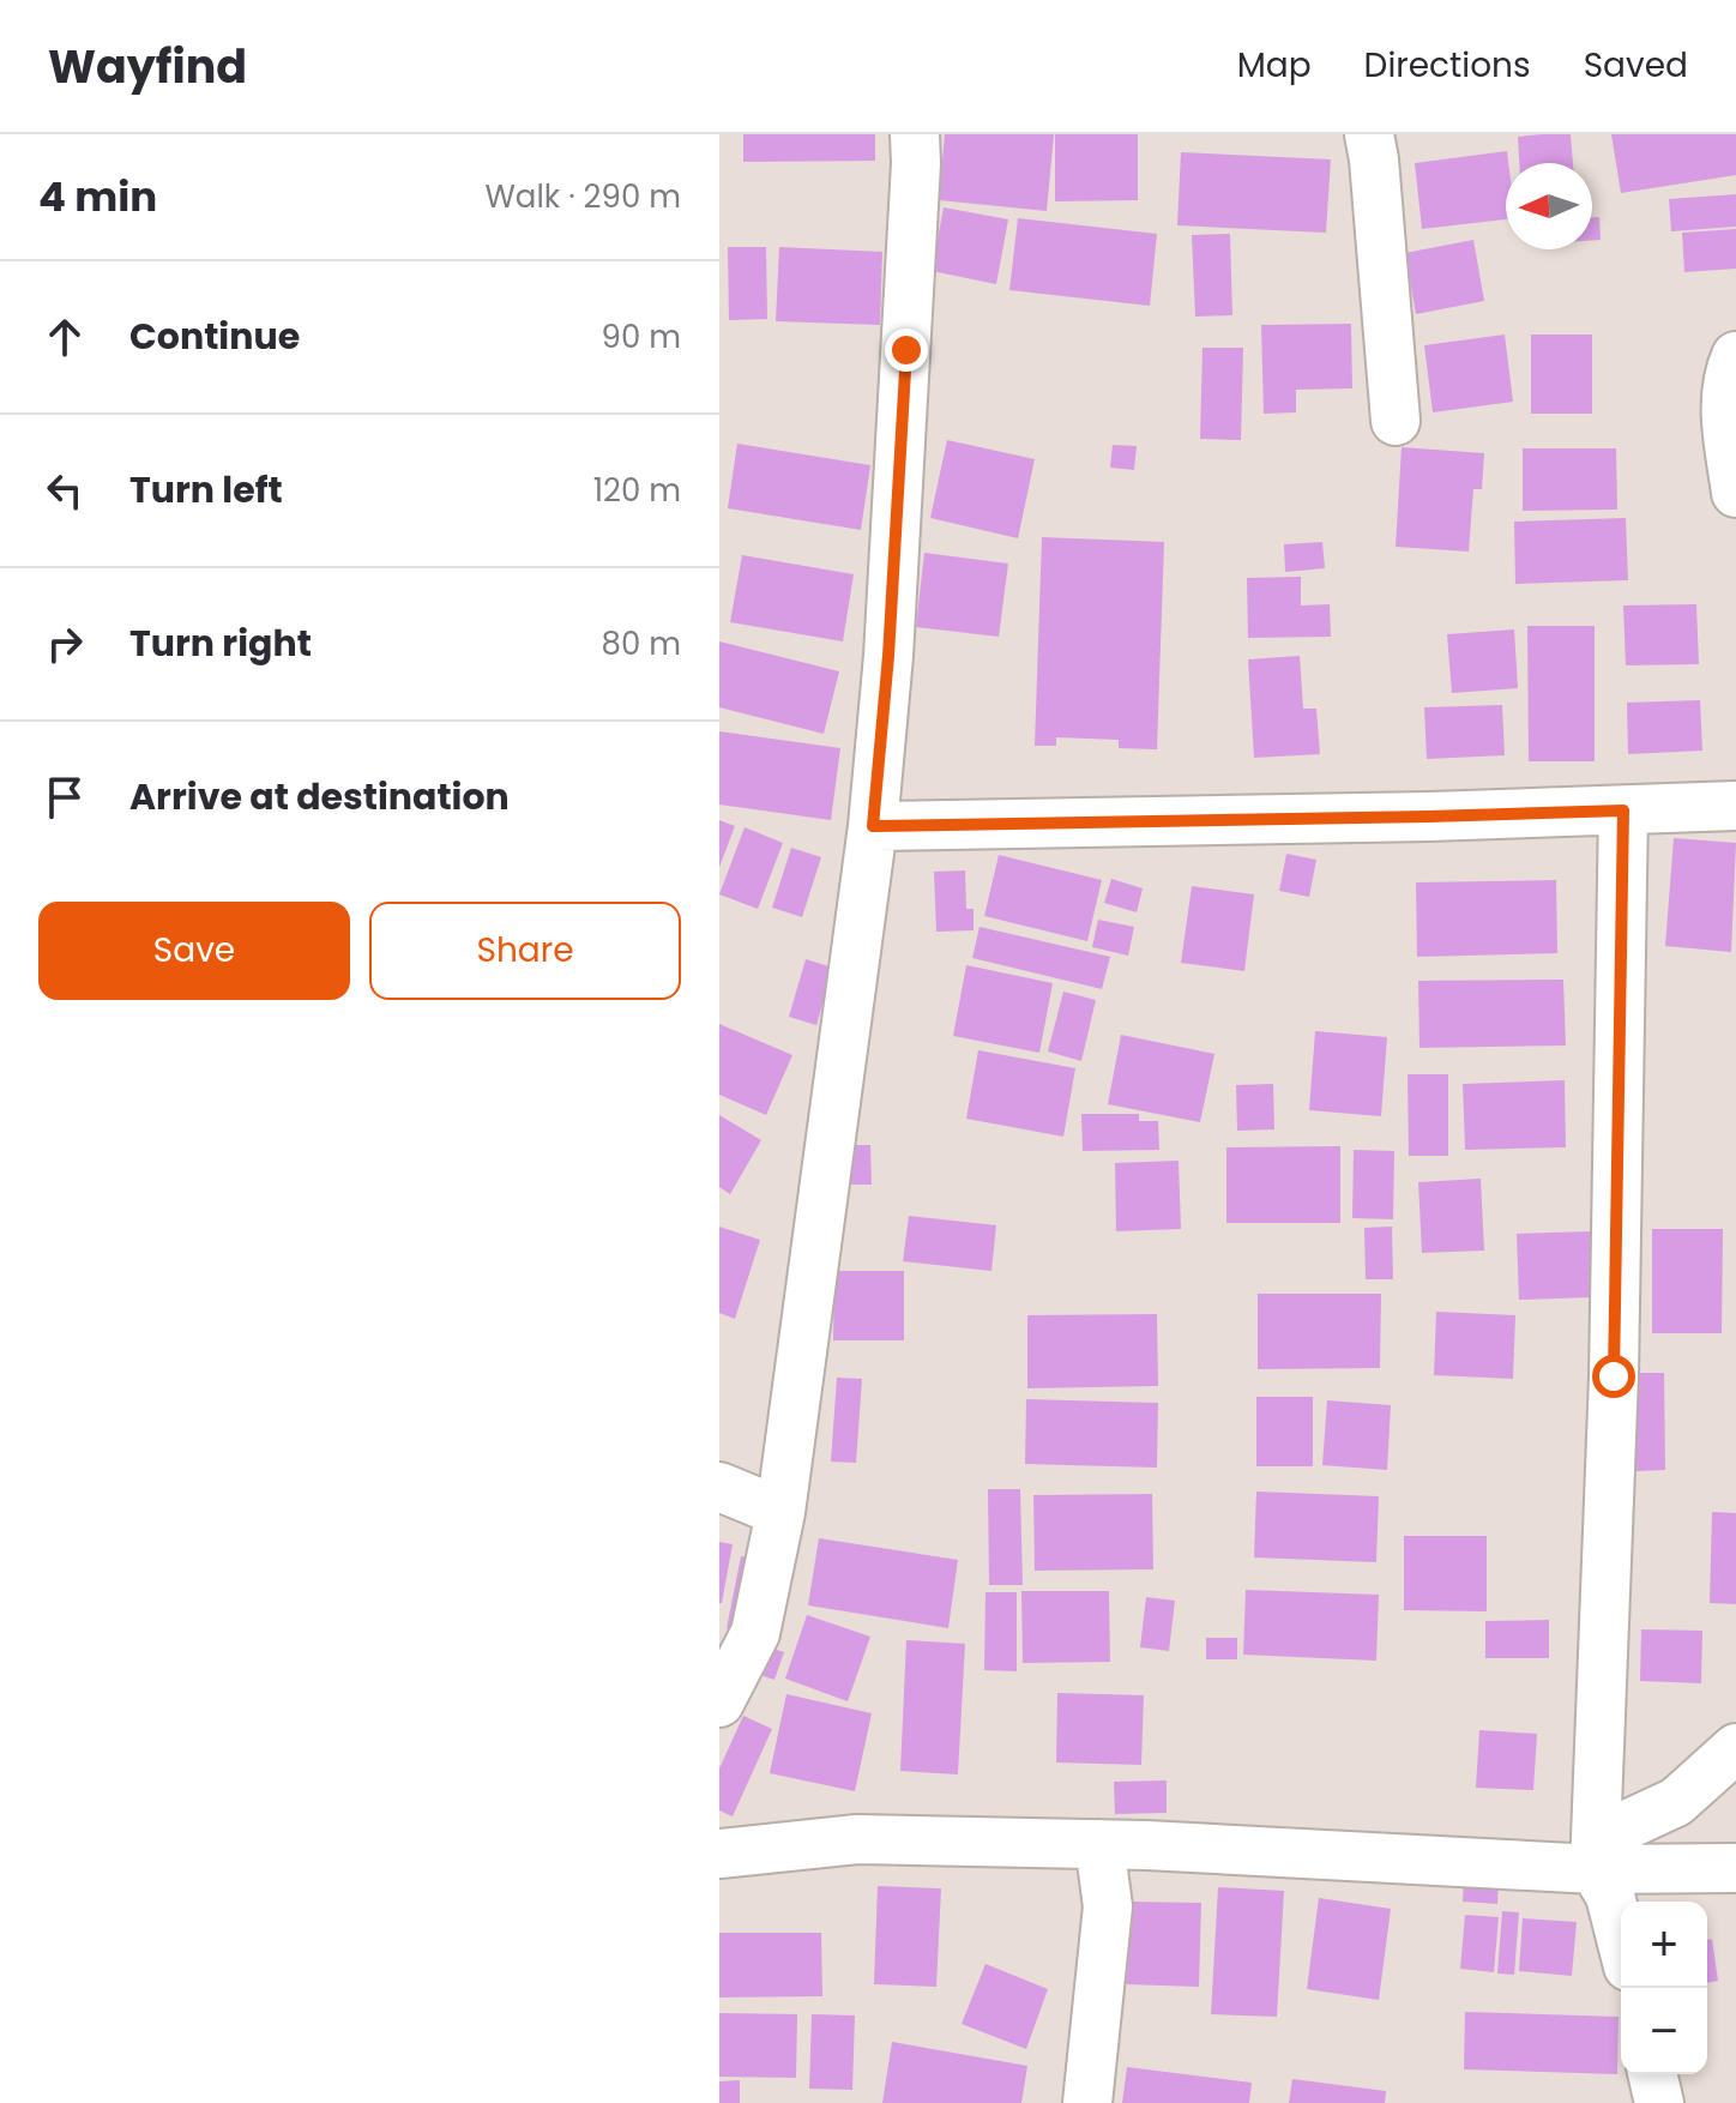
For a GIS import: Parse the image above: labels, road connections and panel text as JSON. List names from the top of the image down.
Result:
{
  "north": "left",
  "page": {
    "header": "Wayfind",
    "nav": ["Map", "Directions", "Saved"],
    "heading": ["4 min", "Walk · 290 m"],
    "list": [
      ["Continue", "90 m"],
      ["Turn left", "120 m"],
      ["Turn right", "80 m"],
      "Arrive at destination"
    ],
    "buttons": ["Save", "Share"],
    "map_buttons": ["+", "−"]
  }
}
